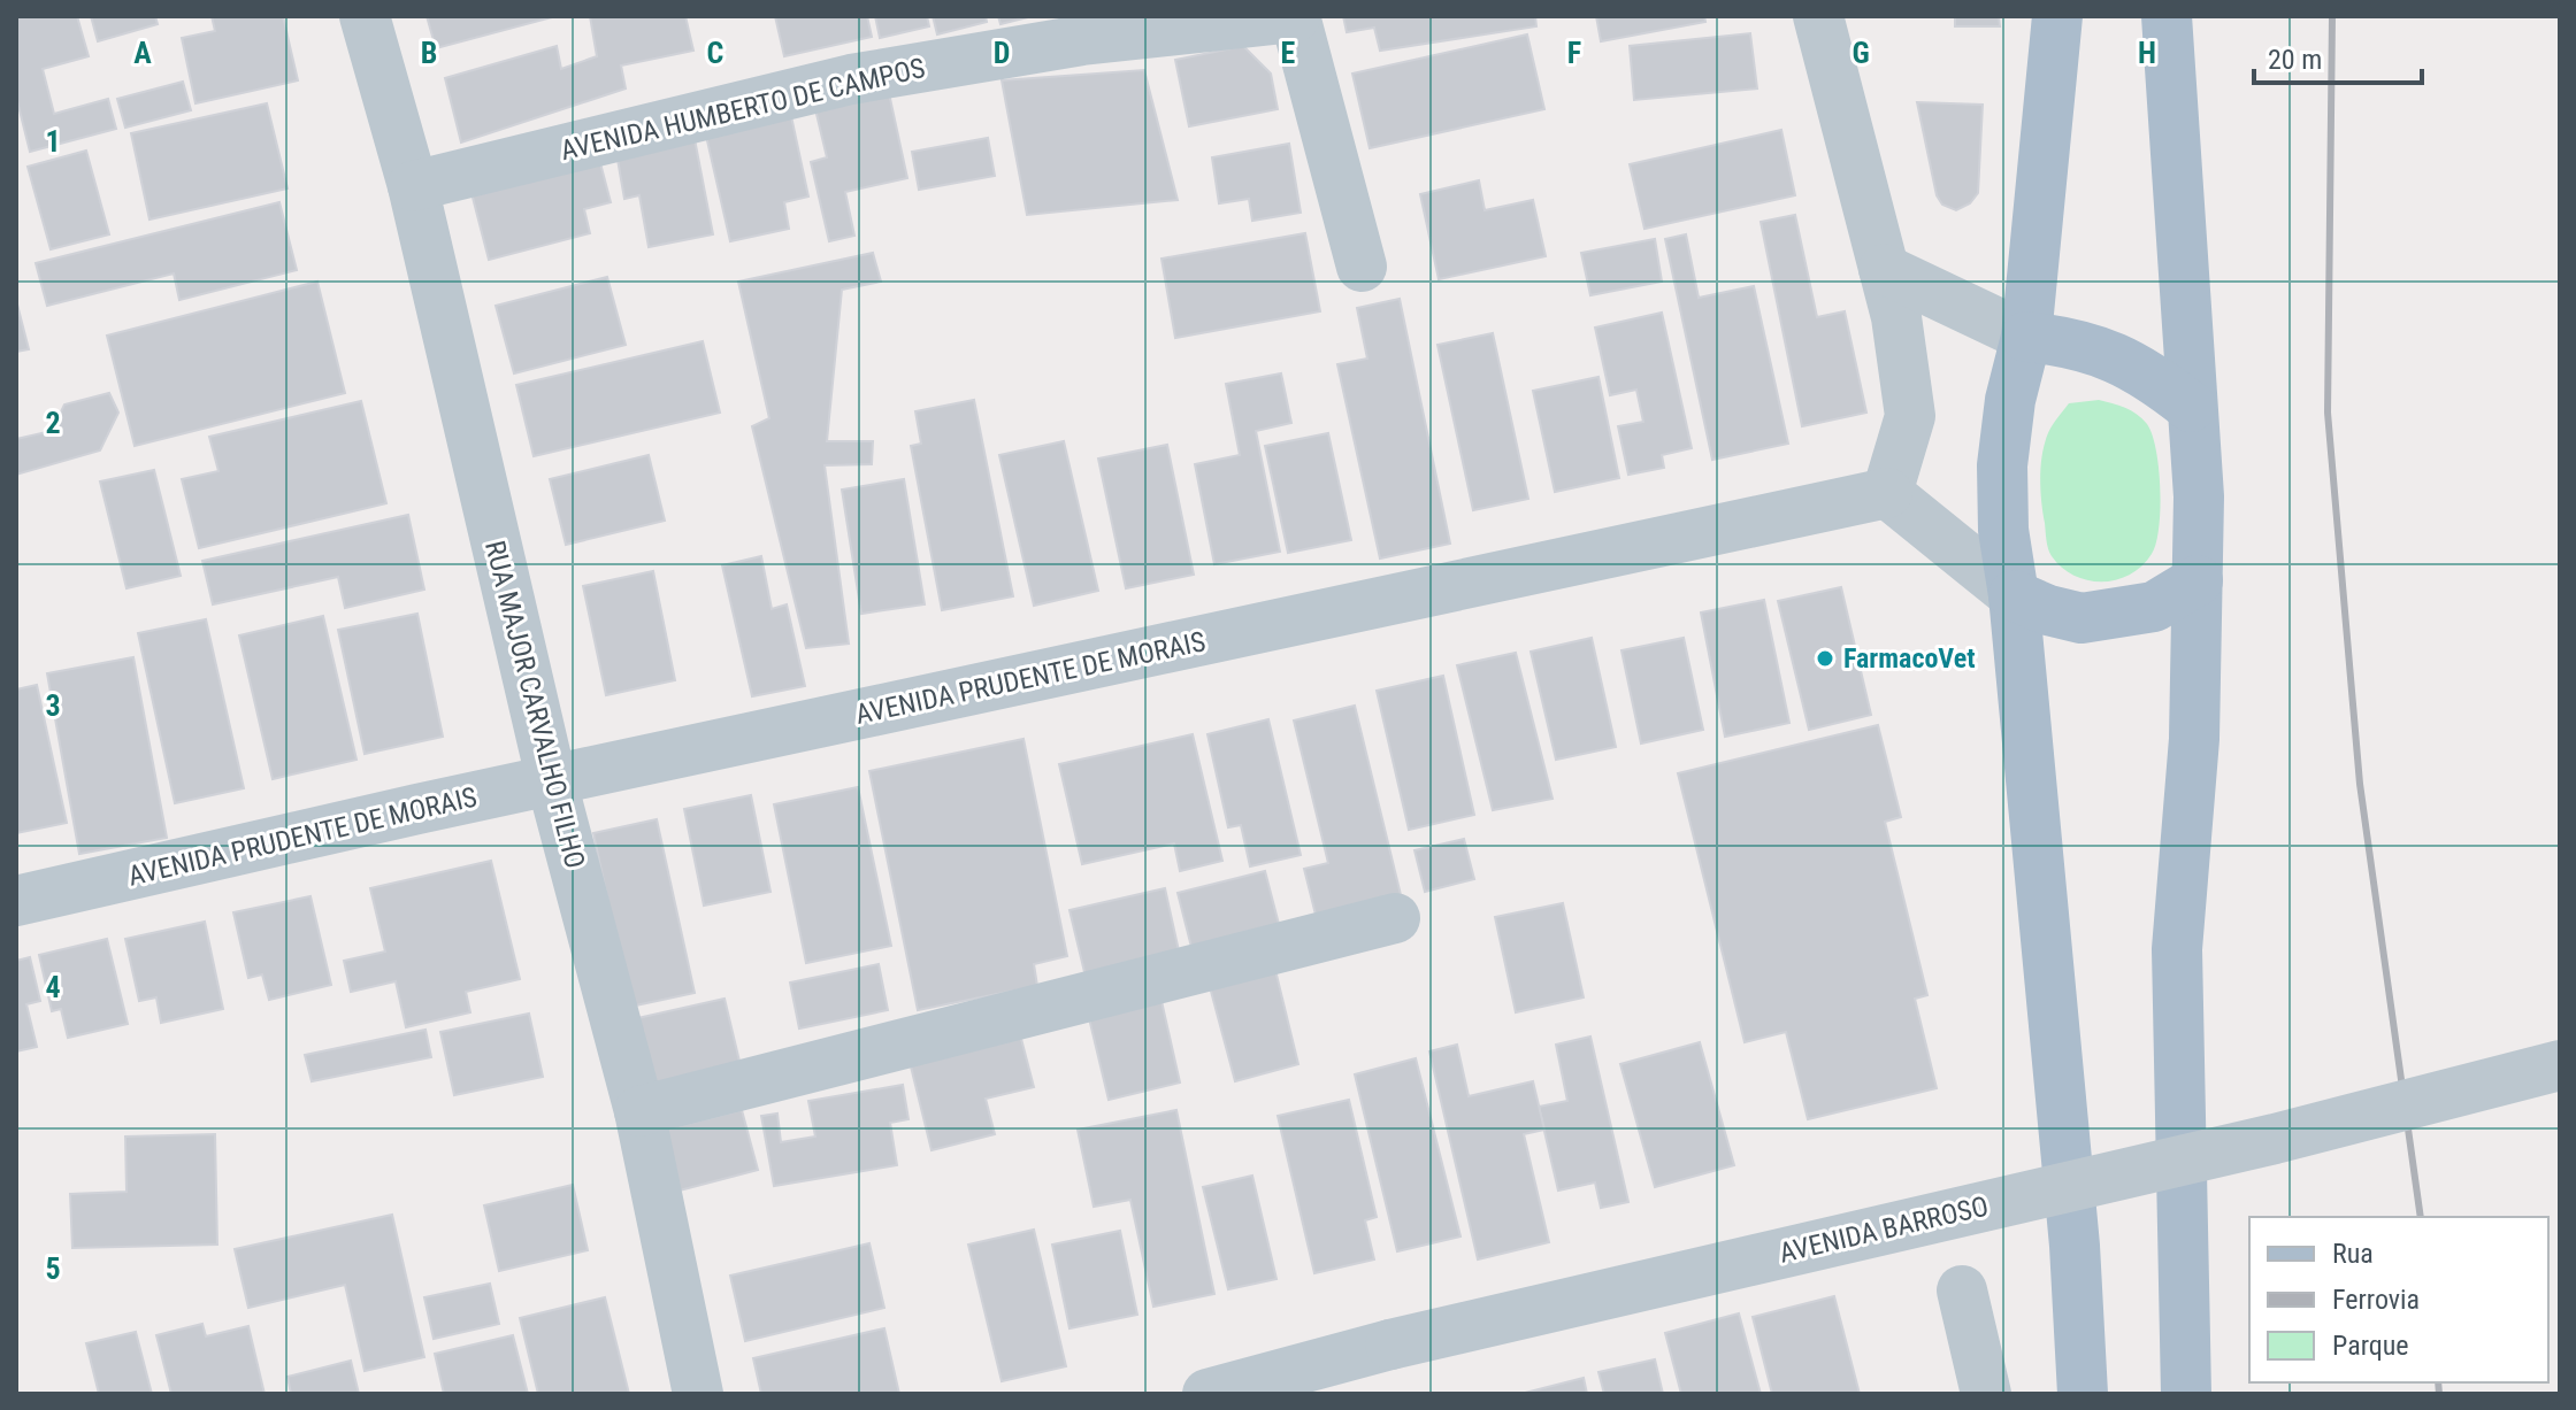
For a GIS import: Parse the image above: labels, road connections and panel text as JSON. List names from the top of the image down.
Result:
{
  "streets": {
    "street": [
      "AVENIDA HUMBERTO DE CAMPOS",
      "AVENIDA PRUDENTE DE MORAIS",
      "RUA MAJOR CARVALHO FILHO",
      "AVENIDA BARROSO"
    ]
  },
  "crossings": [
    ["AVENIDA HUMBERTO DE CAMPOS", "RUA MAJOR CARVALHO FILHO"],
    ["AVENIDA PRUDENTE DE MORAIS", "RUA MAJOR CARVALHO FILHO"]
  ],
  "places": ["FarmacoVet"],
  "legend": ["Rua", "Ferrovia", "Parque"],
  "scale_bar": "20 m",
  "grid": {
    "columns": [
      "A",
      "B",
      "C",
      "D",
      "E",
      "F",
      "G",
      "H"
    ],
    "rows": [
      "1",
      "2",
      "3",
      "4",
      "5"
    ]
  }
}
